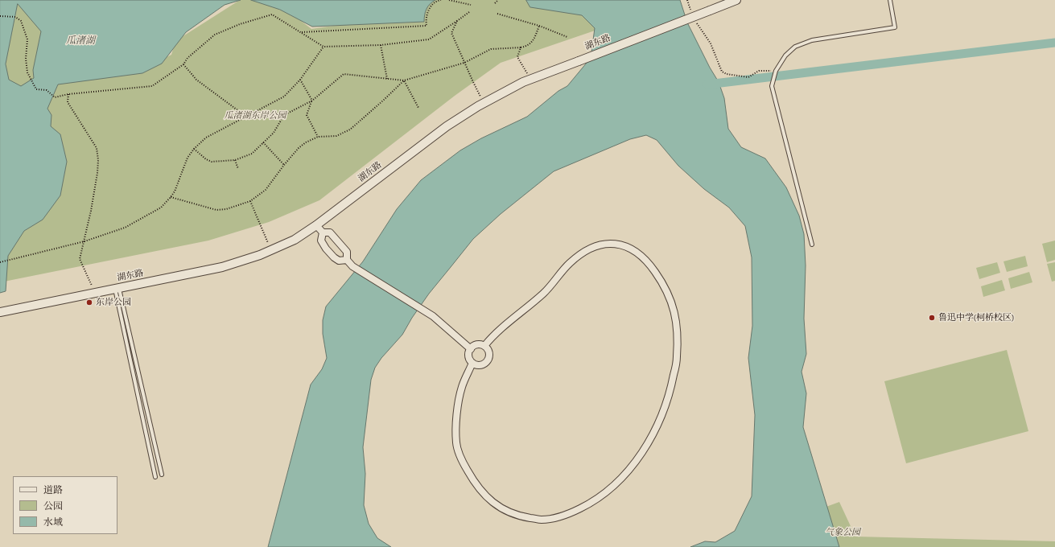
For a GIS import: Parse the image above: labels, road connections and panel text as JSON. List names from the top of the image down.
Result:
{
  "streets": {
    "street": ["湖东路"]
  },
  "water": ["瓜渚湖"],
  "parks": ["瓜渚湖东岸公园", "气象公园"],
  "places": ["东岸公园", "鲁迅中学(柯桥校区)"],
  "legend": ["道路", "公园", "水域"]
}
